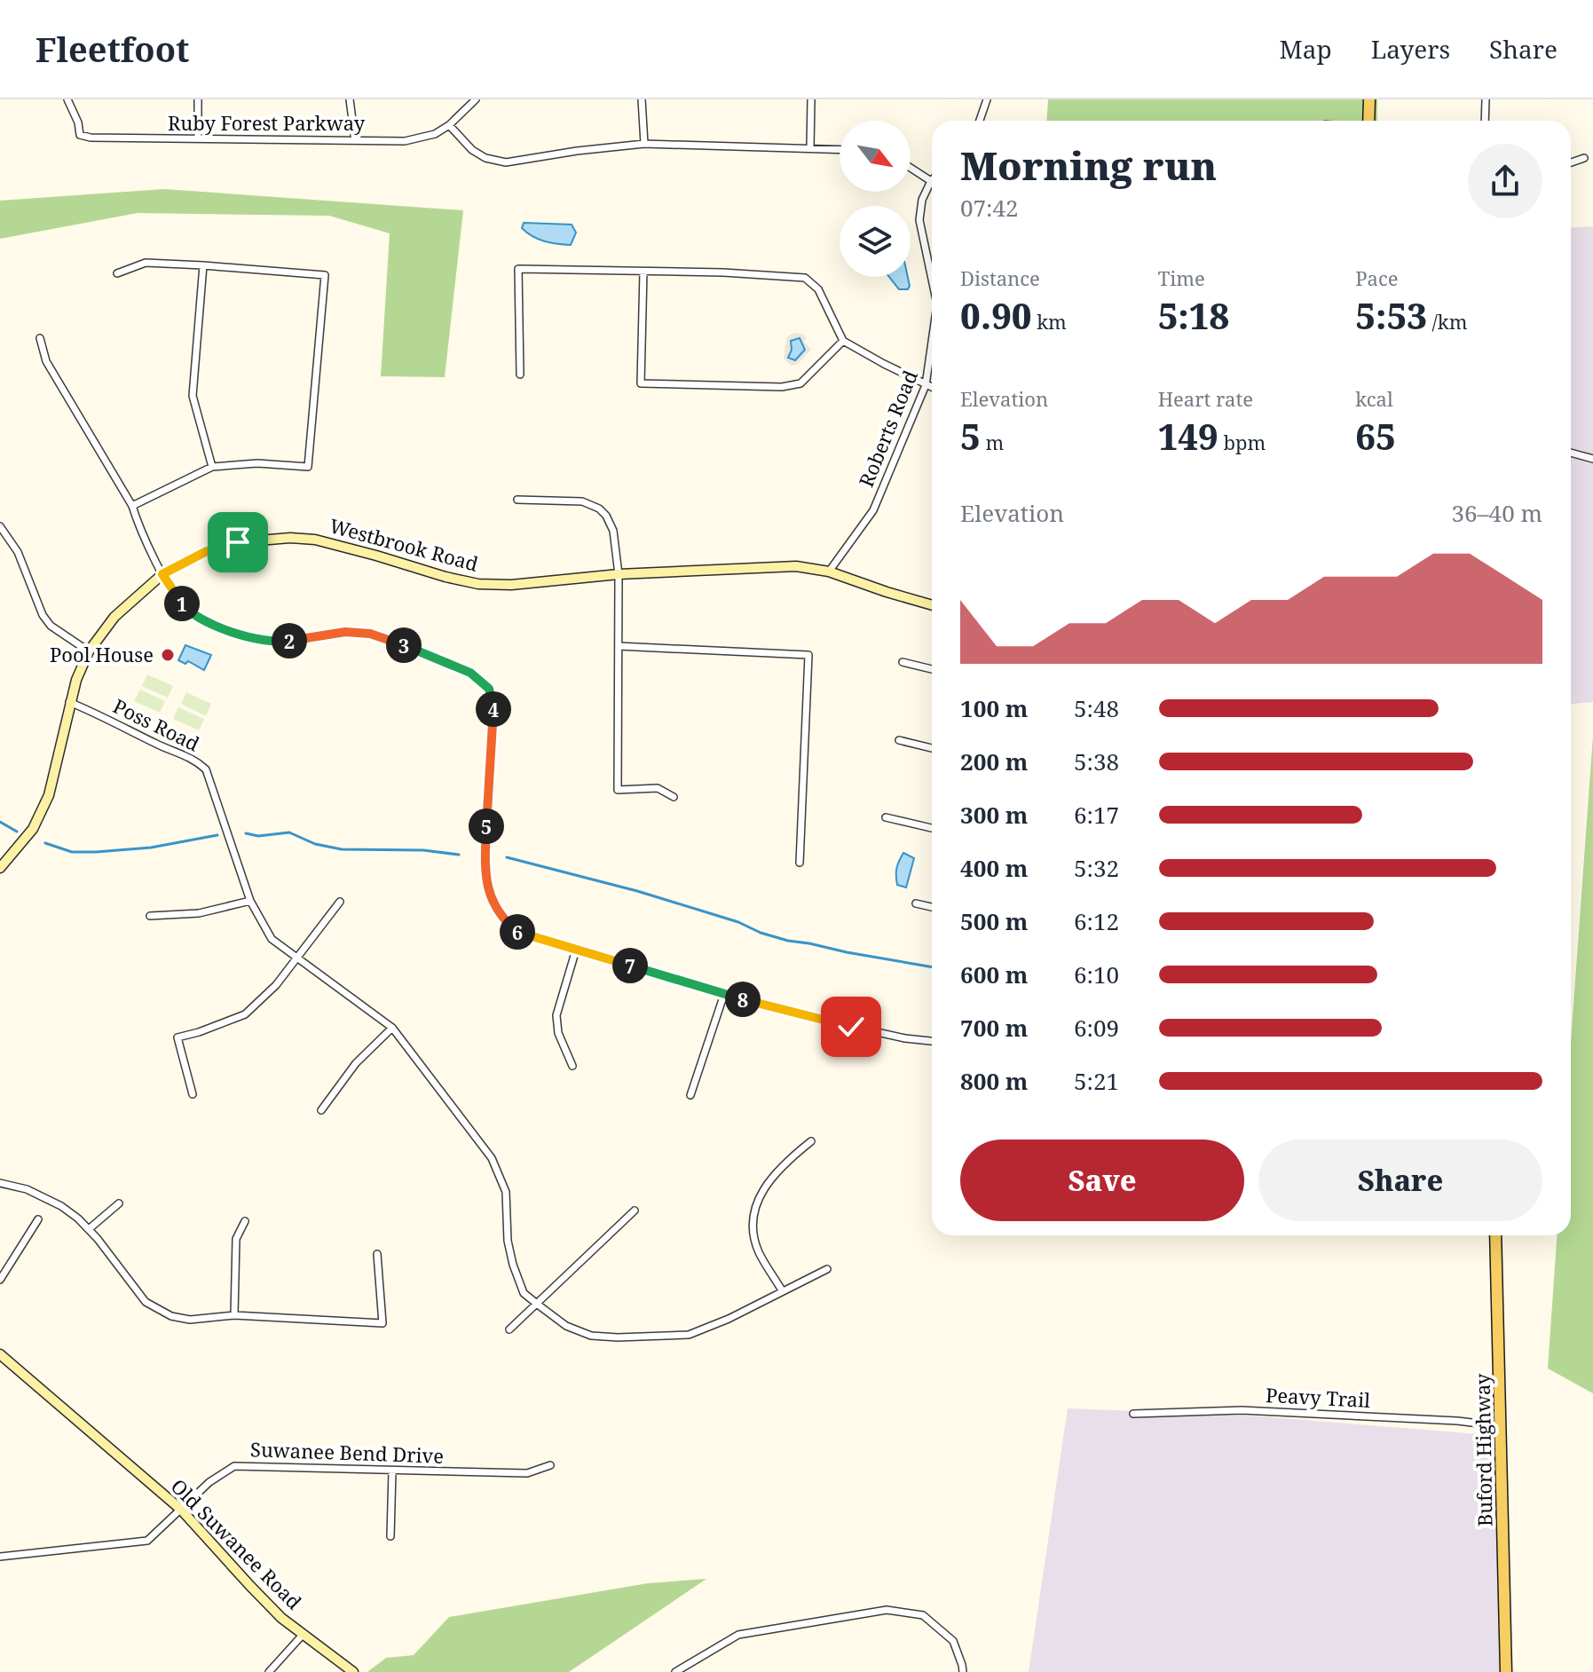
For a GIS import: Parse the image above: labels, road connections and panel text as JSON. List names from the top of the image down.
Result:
{
  "streets": {
    "main road": ["Buford Highway"],
    "street": [
      "Ruby Forest Parkway",
      "Roberts Road",
      "Westbrook Road",
      "Poss Road",
      "Peavy Trail",
      "Suwanee Bend Drive",
      "Old Suwanee Road"
    ]
  },
  "crossings": [
    ["Roberts Road", "Westbrook Road"],
    ["Westbrook Road", "Poss Road"],
    ["Peavy Trail", "Buford Highway"],
    ["Suwanee Bend Drive", "Old Suwanee Road"]
  ],
  "places": ["Pool House"],
  "north": "bottom right",
  "page": {
    "header": "Fleetfoot",
    "nav": ["Map", "Layers", "Share"],
    "heading": ["Morning run", "07:42"],
    "stats": [
      ["Distance", "0.90 km"],
      ["Time", "5:18"],
      ["Pace", "5:53 /km"],
      ["Elevation", "5 m"],
      ["Heart rate", "149 bpm"],
      ["kcal", "65"]
    ],
    "chart": ["Elevation", "36–40 m"],
    "pins": [
      "1",
      "2",
      "3",
      "4",
      "5",
      "6",
      "7",
      "8"
    ],
    "list": [
      {
        "name": "100 m",
        "note": "5:48"
      },
      {
        "name": "200 m",
        "note": "5:38"
      },
      {
        "name": "300 m",
        "note": "6:17"
      },
      {
        "name": "400 m",
        "note": "5:32"
      },
      {
        "name": "500 m",
        "note": "6:12"
      },
      {
        "name": "600 m",
        "note": "6:10"
      },
      {
        "name": "700 m",
        "note": "6:09"
      },
      {
        "name": "800 m",
        "note": "5:21"
      }
    ],
    "buttons": ["Save", "Share"]
  }
}
